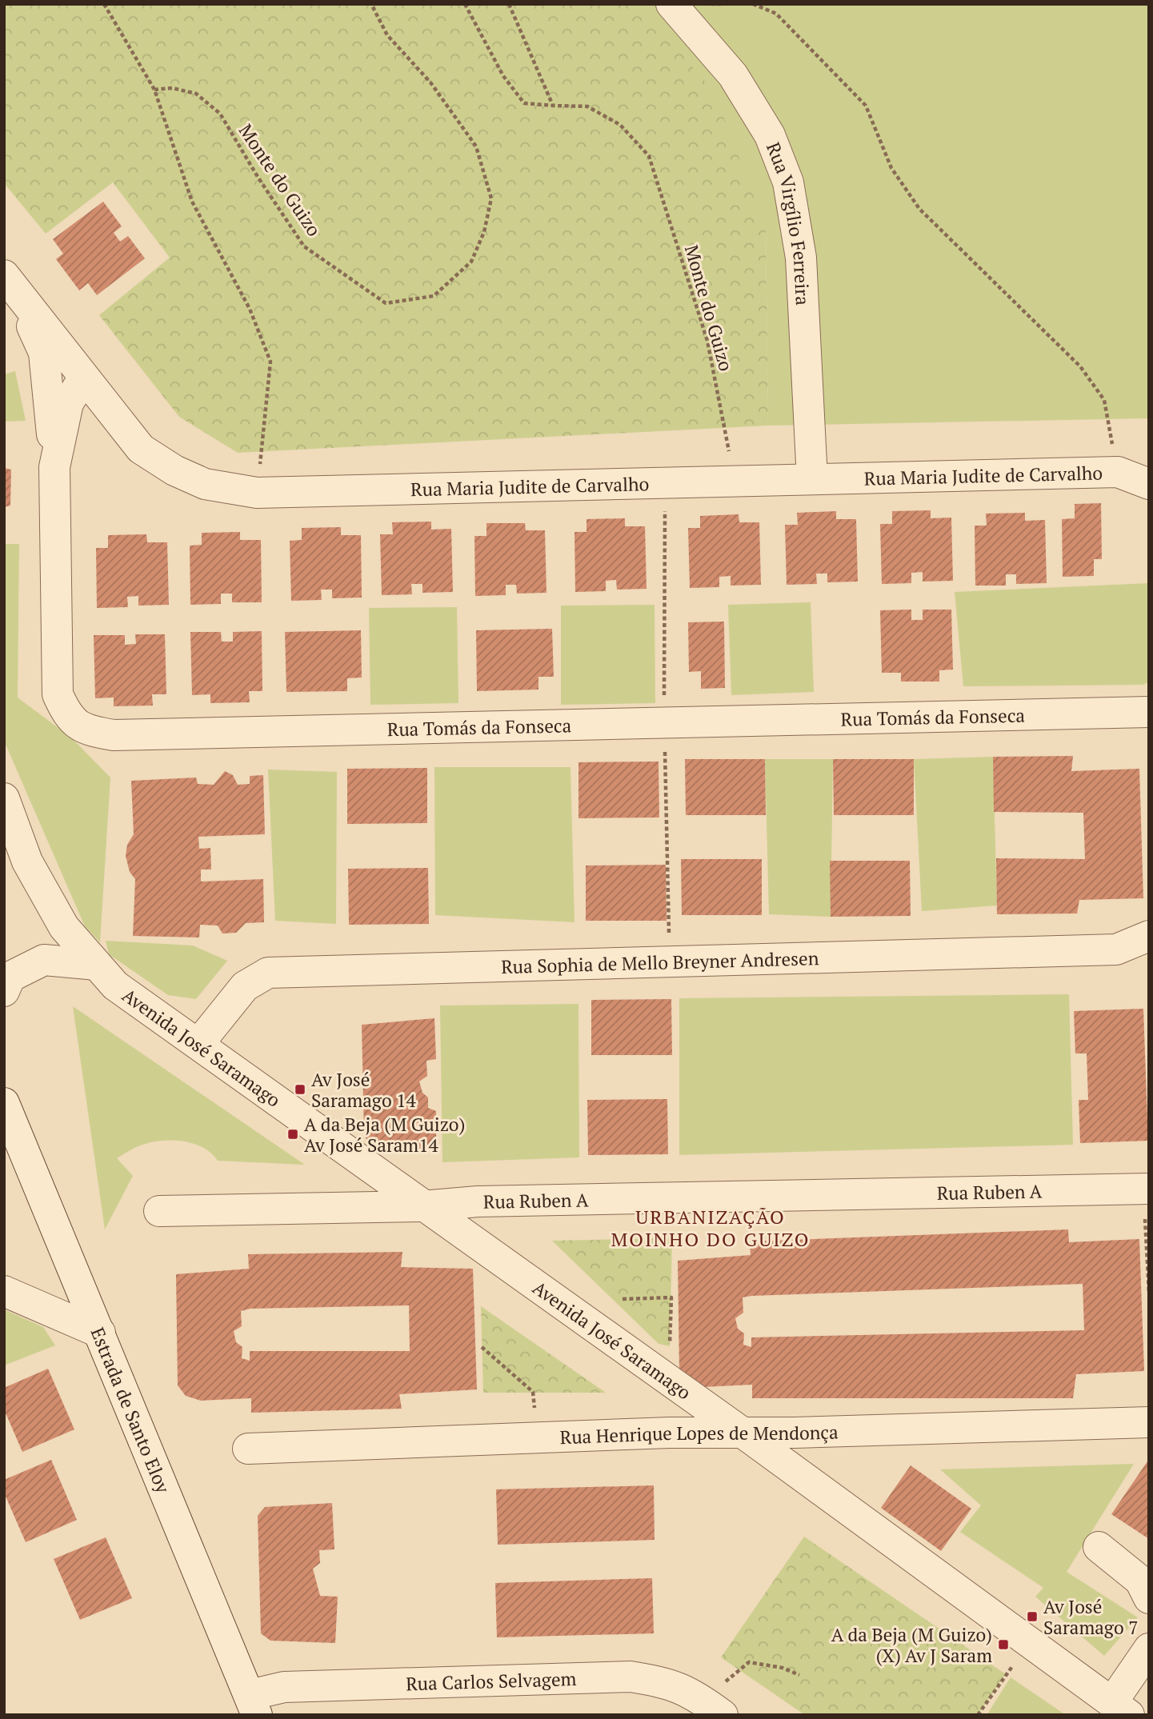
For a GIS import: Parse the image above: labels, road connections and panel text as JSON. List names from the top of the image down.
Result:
{
  "streets": {
    "street": [
      "Rua Virgílio Ferreira",
      "Rua Maria Judite de Carvalho",
      "Rua Tomás da Fonseca",
      "Rua Sophia de Mello Breyner Andresen",
      "Avenida José Saramago",
      "Rua Ruben A",
      "Estrada de Santo Eloy",
      "Rua Henrique Lopes de Mendonça",
      "Rua Carlos Selvagem"
    ],
    "path": ["Monte do Guizo"]
  },
  "crossings": [
    ["Monte do Guizo", "Rua Maria Judite de Carvalho"],
    ["Rua Virgílio Ferreira", "Rua Maria Judite de Carvalho"],
    ["Rua Maria Judite de Carvalho", "Rua Tomás da Fonseca"],
    ["Rua Sophia de Mello Breyner Andresen", "Avenida José Saramago"],
    ["Avenida José Saramago", "Rua Ruben A"],
    ["Avenida José Saramago", "Rua Henrique Lopes de Mendonça"],
    ["Estrada de Santo Eloy", "Rua Carlos Selvagem"]
  ],
  "districts": ["URBANIZAÇÃO MOINHO DO GUIZO"],
  "places": {
    "transit": [
      "Av José Saramago 14",
      "A da Beja (M Guizo) Av José Saram14",
      "Av José Saramago 7",
      "A da Beja (M Guizo) (X) Av J Saram"
    ]
  }
}
